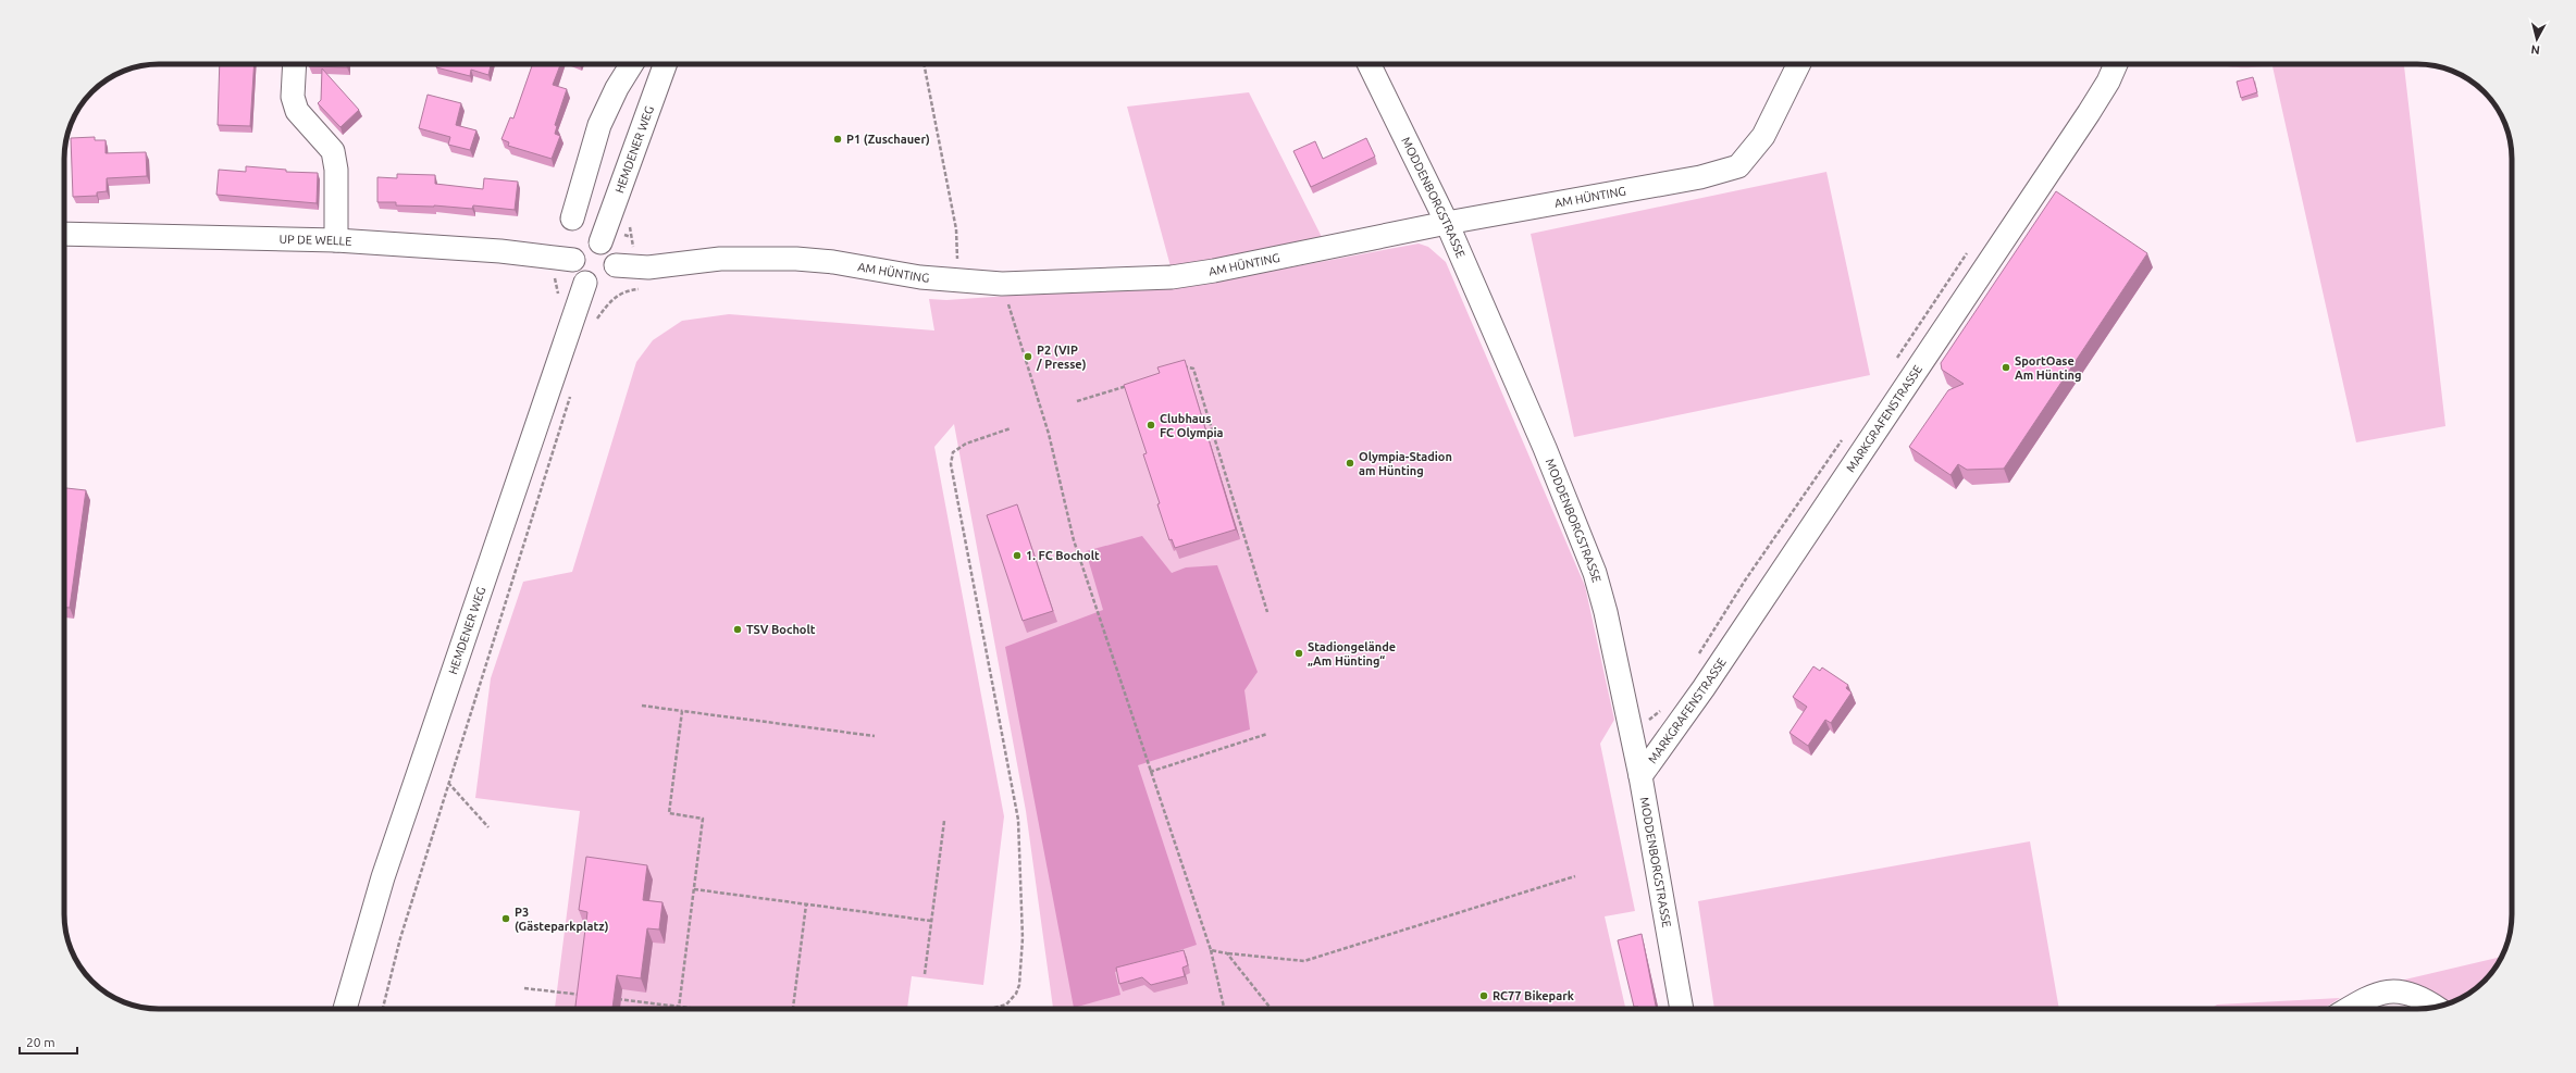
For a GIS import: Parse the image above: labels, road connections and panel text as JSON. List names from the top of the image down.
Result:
{
  "streets": {
    "street": [
      "HEMDENER WEG",
      "AM HÜNTING",
      "MODDENBORGSTRASSE",
      "UP DE WELLE",
      "MARKGRAFENSTRASSE"
    ]
  },
  "crossings": [
    ["HEMDENER WEG", "AM HÜNTING"],
    ["HEMDENER WEG", "UP DE WELLE"],
    ["AM HÜNTING", "MODDENBORGSTRASSE"],
    ["AM HÜNTING", "UP DE WELLE"],
    ["MODDENBORGSTRASSE", "MARKGRAFENSTRASSE"]
  ],
  "places": [
    "P1 (Zuschauer)",
    "P2 (VIP / Presse)",
    "SportOase Am Hünting",
    "Clubhaus FC Olympia",
    "Olympia-Stadion am Hünting",
    "1. FC Bocholt",
    "TSV Bocholt",
    "Stadiongelände „Am Hünting“",
    "P3 (Gästeparkplatz)",
    "RC77 Bikepark"
  ],
  "scale_bar": "20 m",
  "north": "bottom"
}
